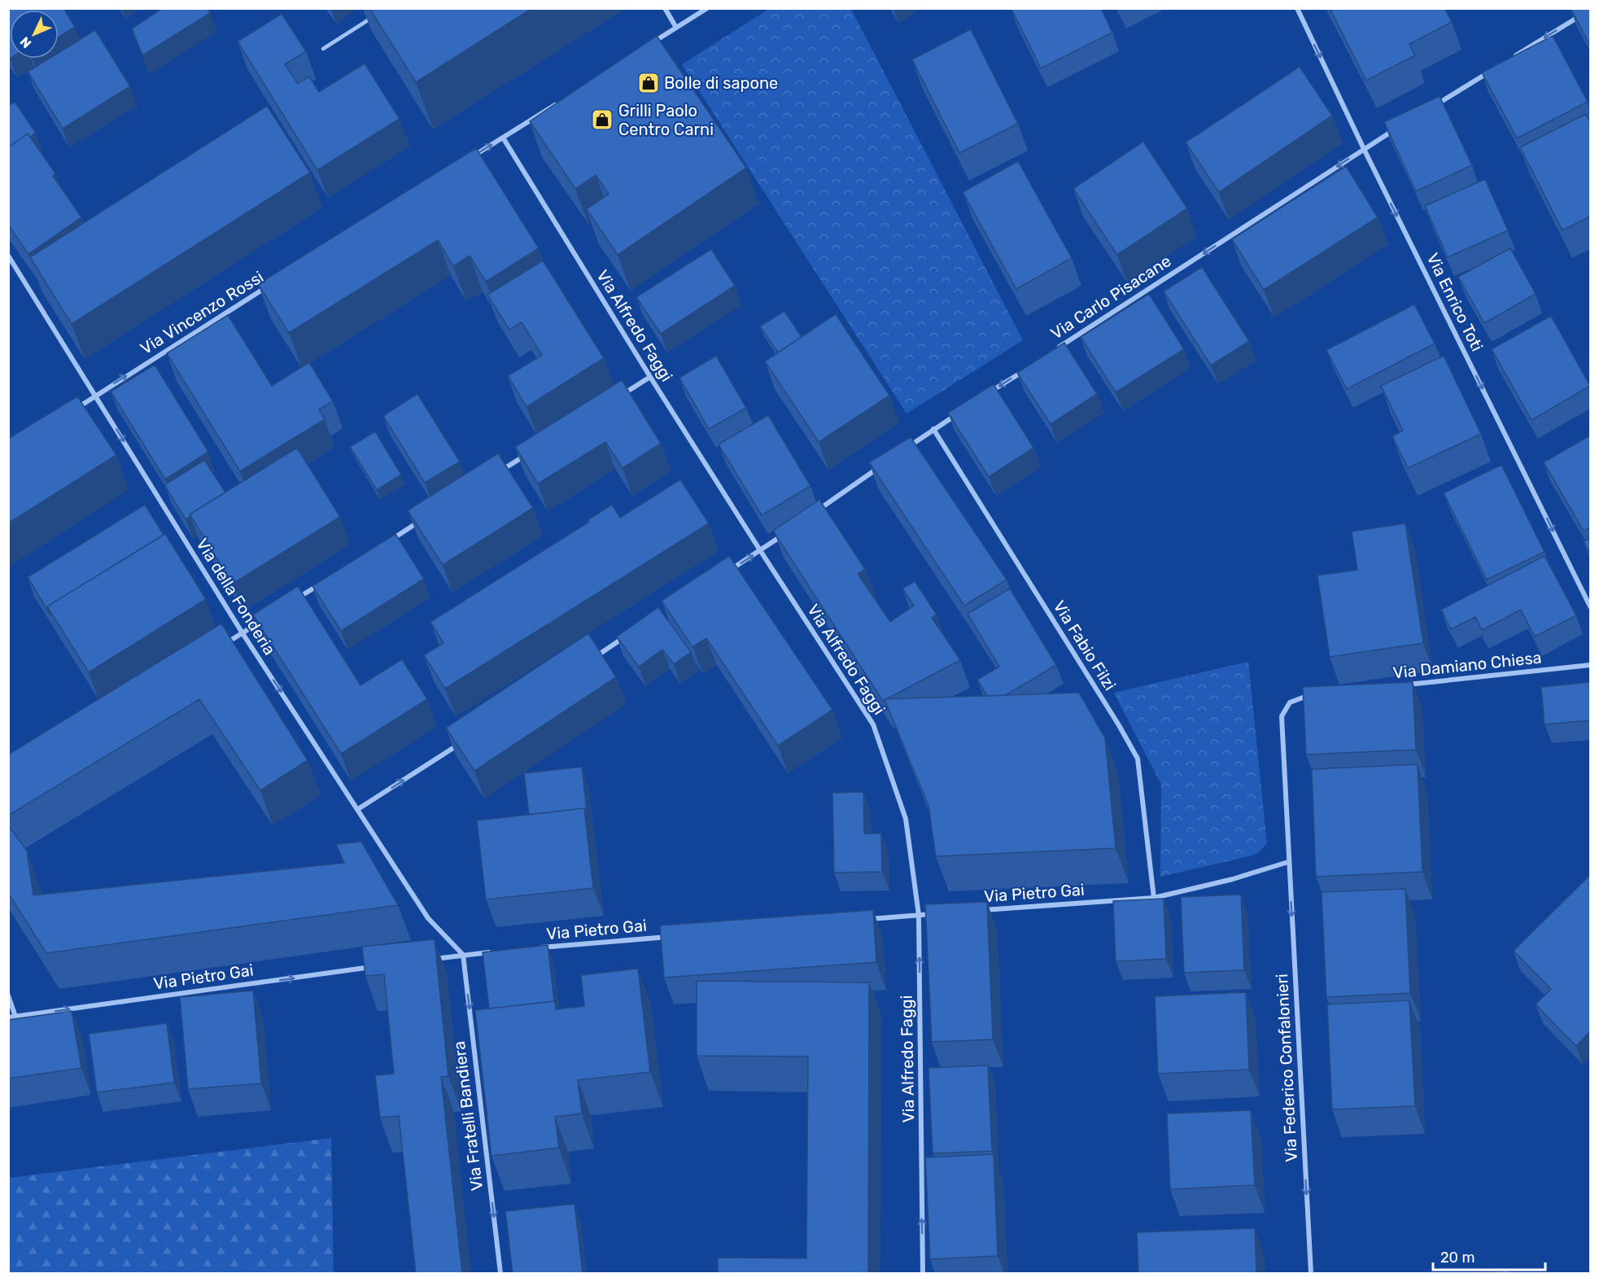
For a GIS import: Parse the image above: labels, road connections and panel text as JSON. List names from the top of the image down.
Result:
{
  "streets": {
    "street": [
      "Via Carlo Pisacane",
      "Via Enrico Toti",
      "Via Vincenzo Rossi",
      "Via Alfredo Faggi",
      "Via della Fonderia",
      "Via Fabio Filzi",
      "Via Damiano Chiesa",
      "Via Pietro Gai",
      "Via Federico Confalonieri",
      "Via Fratelli Bandiera"
    ]
  },
  "crossings": [
    ["Via Carlo Pisacane", "Via Enrico Toti"],
    ["Via Vincenzo Rossi", "Via della Fonderia"],
    ["Via della Fonderia", "Via Fratelli Bandiera"],
    ["Via Fabio Filzi", "Via Pietro Gai"],
    ["Via Pietro Gai", "Via Federico Confalonieri"]
  ],
  "one_way": [
    "Via Carlo Pisacane",
    "Via Enrico Toti",
    "Via Vincenzo Rossi",
    "Via della Fonderia",
    "Via Pietro Gai",
    "Via Federico Confalonieri",
    "Via Fratelli Bandiera"
  ],
  "places": {
    "shop": ["Bolle di sapone", "Grilli Paolo Centro Carni"]
  },
  "scale_bar": "20 m",
  "north": "bottom left"
}
